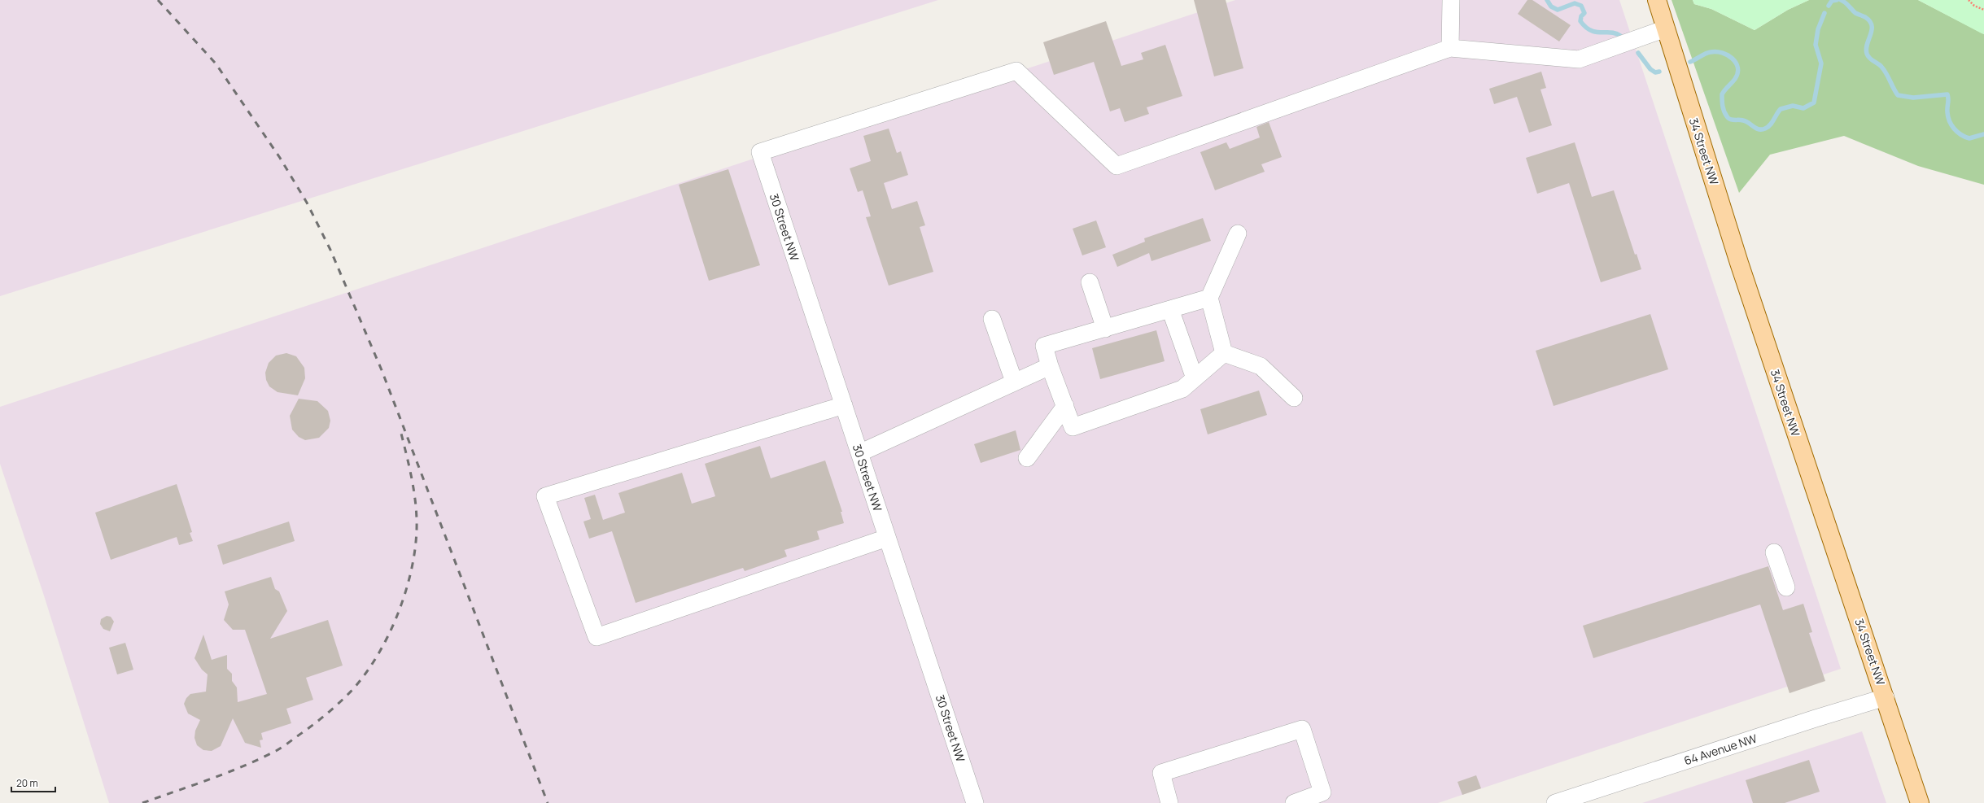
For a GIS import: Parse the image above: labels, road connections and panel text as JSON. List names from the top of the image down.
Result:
{
  "streets": {
    "main road": ["34 Street NW"],
    "street": ["30 Street NW", "64 Avenue NW"]
  },
  "crossings": [
    ["34 Street NW", "64 Avenue NW"]
  ],
  "scale_bar": "20 m"
}
